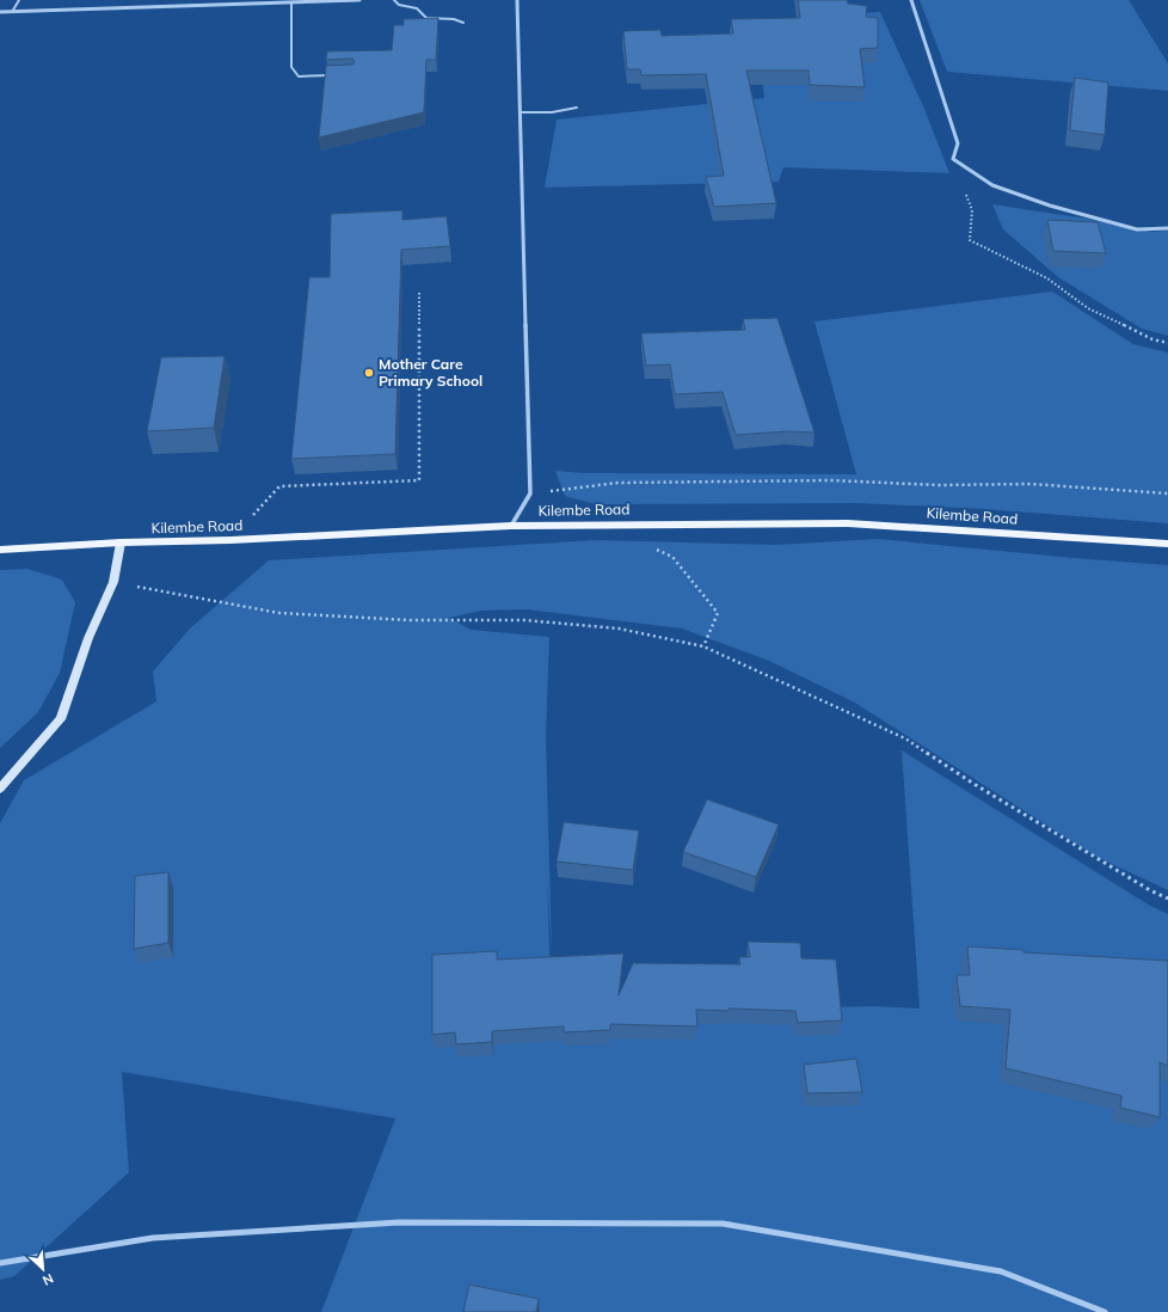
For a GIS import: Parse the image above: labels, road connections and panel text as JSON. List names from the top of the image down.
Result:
{
  "streets": {
    "main road": ["Kilembe Road"]
  },
  "places": ["Mother Care Primary School"],
  "north": "bottom right"
}
